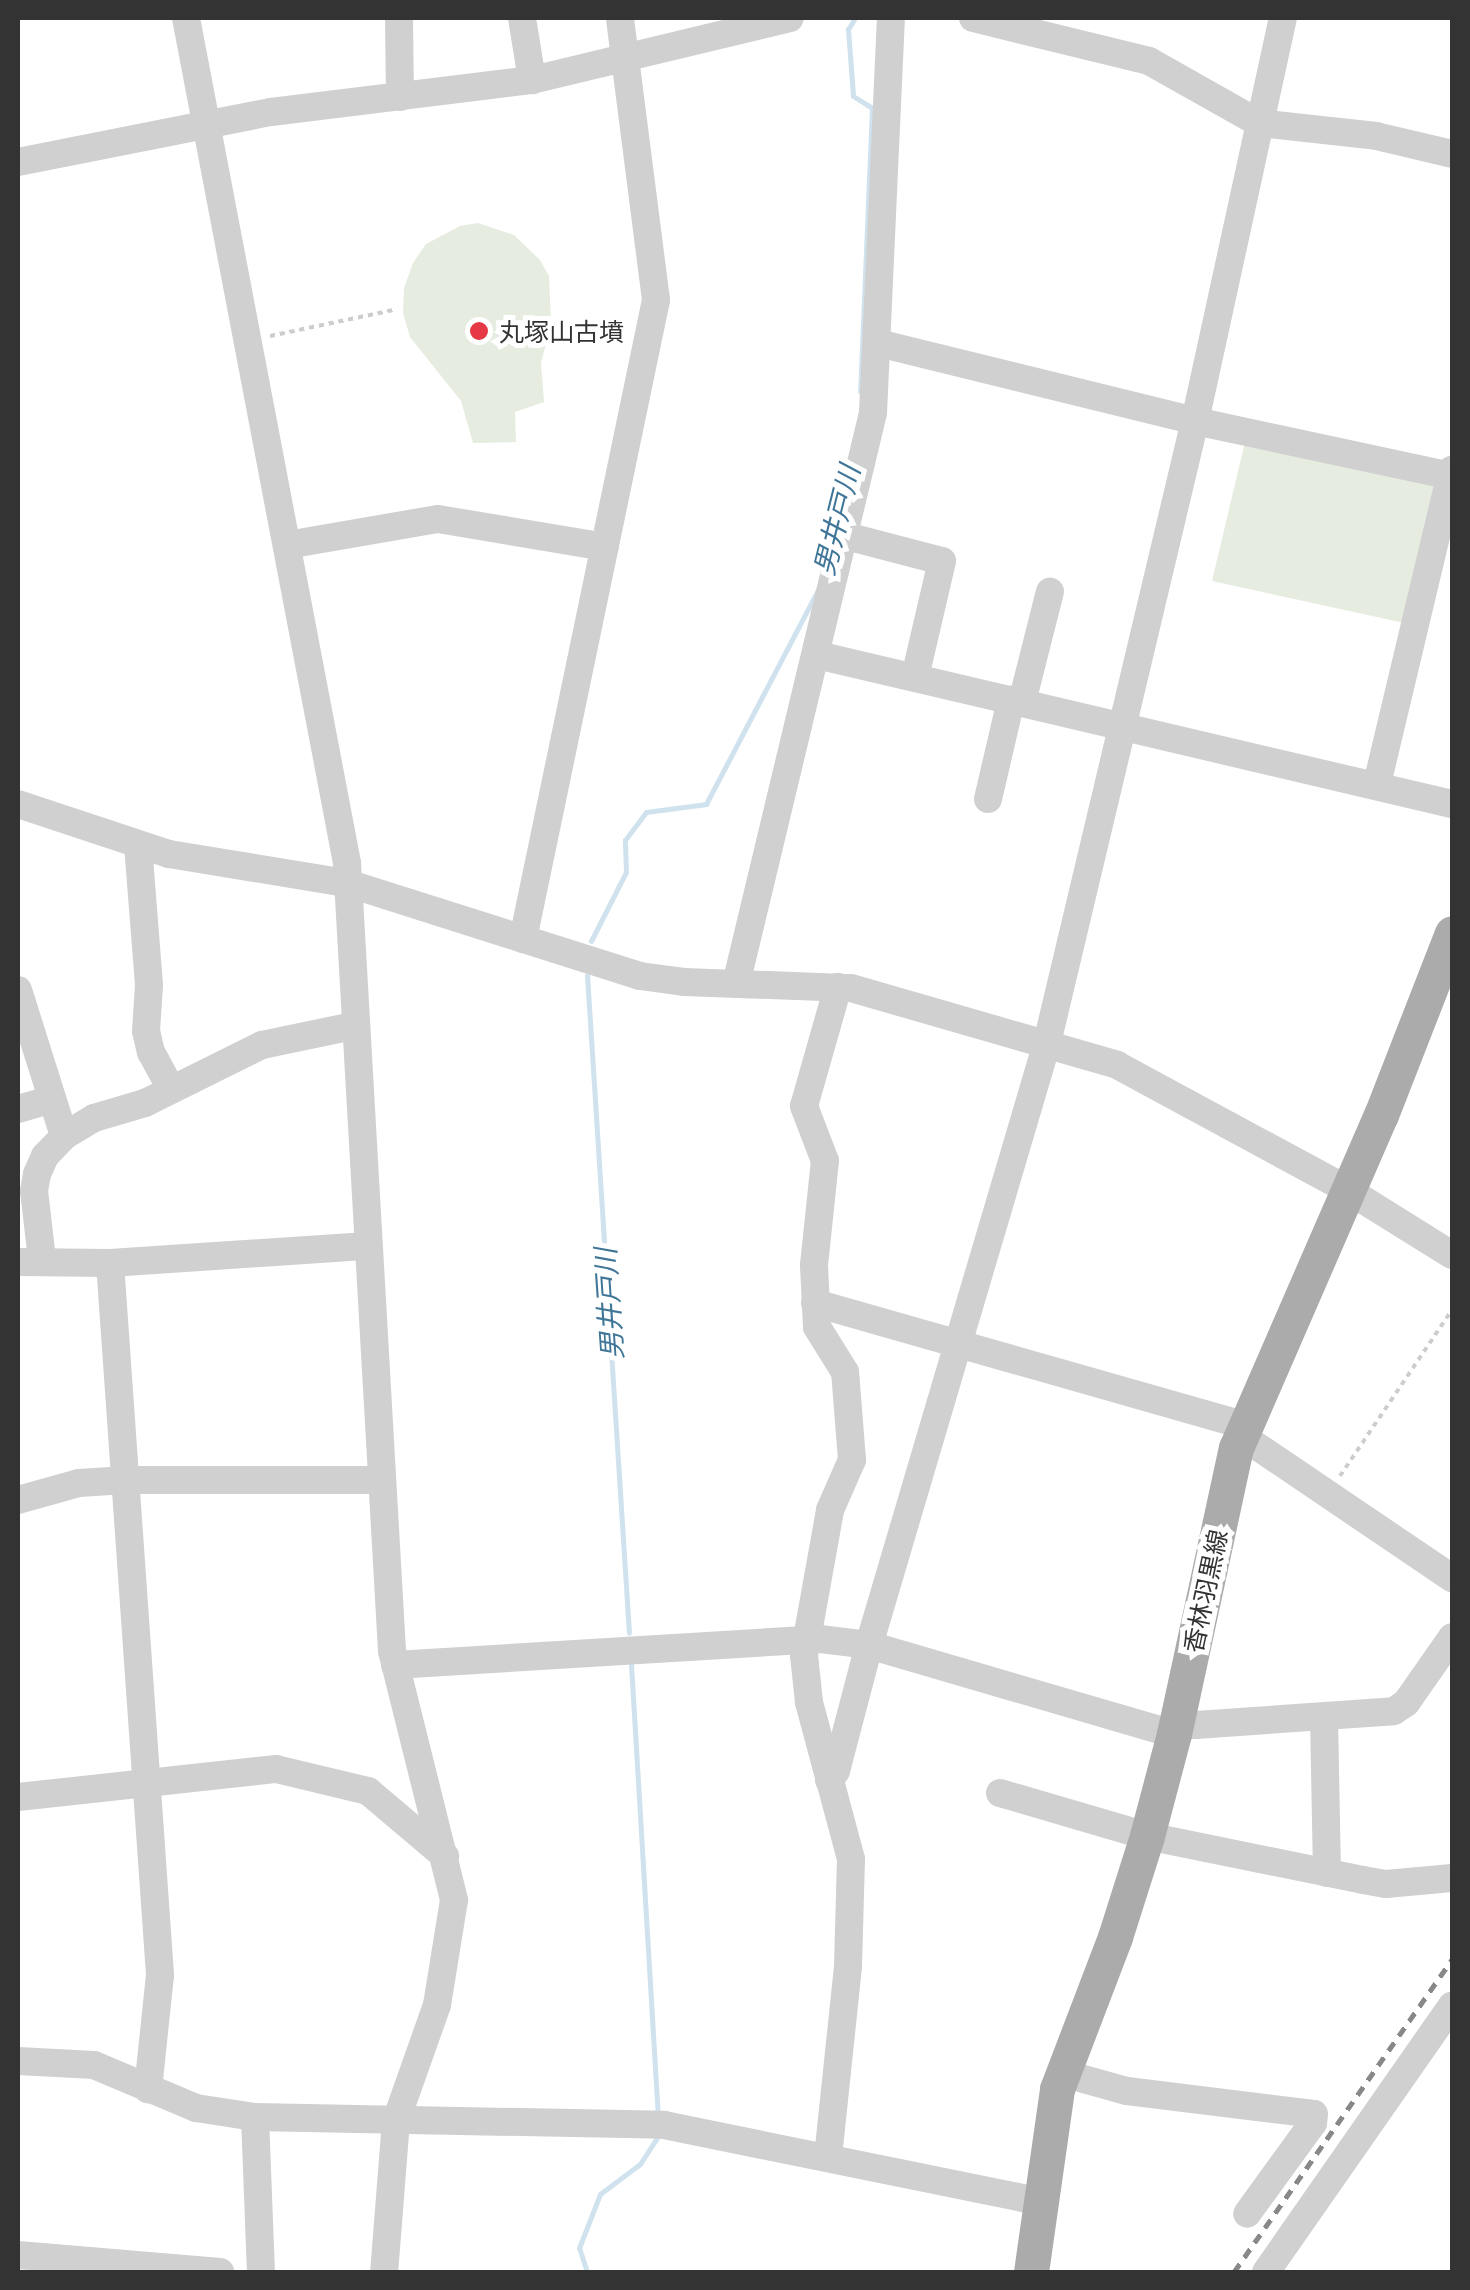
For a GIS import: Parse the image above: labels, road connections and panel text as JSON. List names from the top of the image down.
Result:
{
  "streets": {
    "main road": ["香林羽黒線"]
  },
  "water": ["男井戸川"],
  "places": ["丸塚山古墳"]
}
